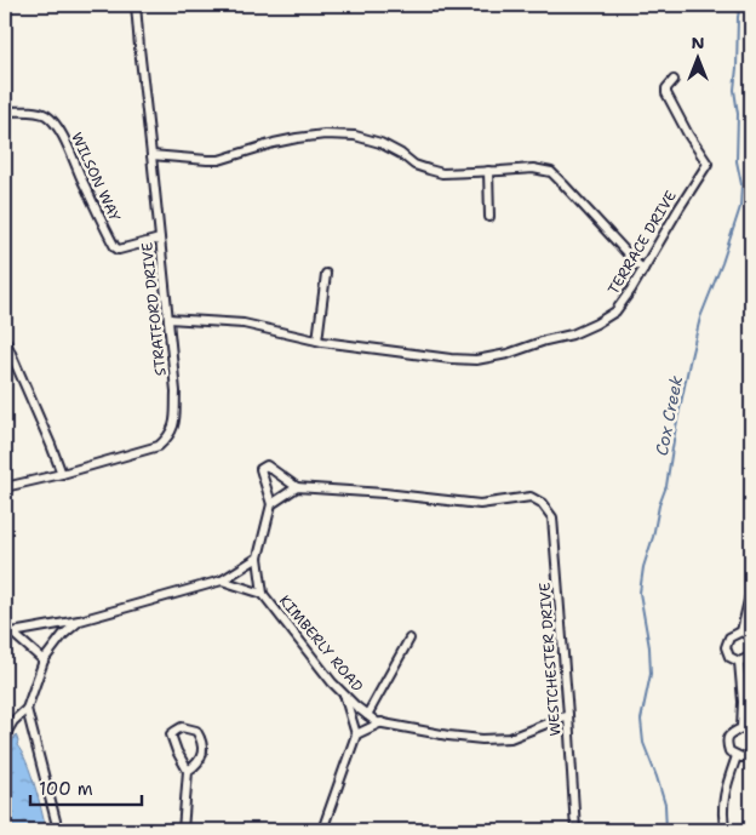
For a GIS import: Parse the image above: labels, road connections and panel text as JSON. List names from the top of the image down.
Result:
{
  "streets": {
    "street": [
      "WILSON WAY",
      "TERRACE DRIVE",
      "STRATFORD DRIVE",
      "KIMBERLY ROAD",
      "WESTCHESTER DRIVE"
    ]
  },
  "crossings": [
    ["WILSON WAY", "STRATFORD DRIVE"],
    ["TERRACE DRIVE", "STRATFORD DRIVE"],
    ["KIMBERLY ROAD", "WESTCHESTER DRIVE"]
  ],
  "water": ["Cox Creek"],
  "scale_bar": "100 m",
  "north": "top"
}
